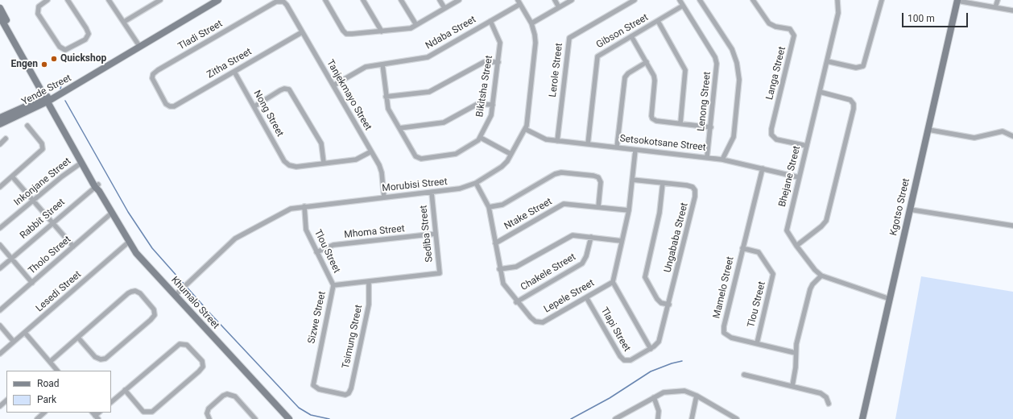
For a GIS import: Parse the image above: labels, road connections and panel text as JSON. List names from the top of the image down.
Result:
{
  "streets": {
    "street": [
      "Gibson Street",
      "Ndaba Street",
      "Tladi Street",
      "Zitha Street",
      "Lerole Street",
      "Langa Street",
      "Bikitsha Street",
      "Yende Street",
      "Tanjekmayo Street",
      "Lenong Street",
      "Nong Street",
      "Setsokotsane Street",
      "Bhejane Street",
      "Inkonjane Street",
      "Morubisi Street",
      "Kgotso Street",
      "Ntake Street",
      "Rabbit Street",
      "Mhoma Street",
      "Sediba Street",
      "Ungababa Street",
      "Tlou Street",
      "Tholo Street",
      "Chakele Street",
      "Mamelo Street",
      "Lesedi Street",
      "Lepele Street",
      "Khumalo Street",
      "Sizwe Street",
      "Tlapi Street",
      "Tsimung Street"
    ]
  },
  "crossings": [
    ["Gibson Street", "Lenong Street"],
    ["Gibson Street", "Setsokotsane Street"],
    ["Ndaba Street", "Bikitsha Street"],
    ["Ndaba Street", "Tanjekmayo Street"],
    ["Ndaba Street", "Morubisi Street"],
    ["Tladi Street", "Zitha Street"],
    ["Tladi Street", "Tanjekmayo Street"],
    ["Zitha Street", "Tanjekmayo Street"],
    ["Zitha Street", "Nong Street"],
    ["Lerole Street", "Setsokotsane Street"],
    ["Langa Street", "Bhejane Street"],
    ["Yende Street", "Khumalo Street"],
    ["Tanjekmayo Street", "Morubisi Street"],
    ["Lenong Street", "Setsokotsane Street"],
    ["Setsokotsane Street", "Bhejane Street"],
    ["Setsokotsane Street", "Morubisi Street"],
    ["Setsokotsane Street", "Mamelo Street"],
    ["Bhejane Street", "Kgotso Street"],
    ["Inkonjane Street", "Khumalo Street"],
    ["Morubisi Street", "Sediba Street"],
    ["Morubisi Street", "Tlou Street"],
    ["Morubisi Street", "Lepele Street"],
    ["Morubisi Street", "Khumalo Street"],
    ["Ntake Street", "Lepele Street"],
    ["Rabbit Street", "Khumalo Street"],
    ["Mhoma Street", "Sediba Street"],
    ["Mhoma Street", "Tlou Street"],
    ["Sediba Street", "Sizwe Street"],
    ["Ungababa Street", "Tlapi Street"],
    ["Tlou Street", "Mamelo Street"],
    ["Tlou Street", "Sizwe Street"],
    ["Tholo Street", "Khumalo Street"],
    ["Chakele Street", "Lepele Street"],
    ["Lesedi Street", "Khumalo Street"],
    ["Lepele Street", "Tlapi Street"],
    ["Sizwe Street", "Tsimung Street"]
  ],
  "places": ["Quickshop", "Engen"],
  "legend": ["Road", "Park"],
  "scale_bar": "100 m"
}
